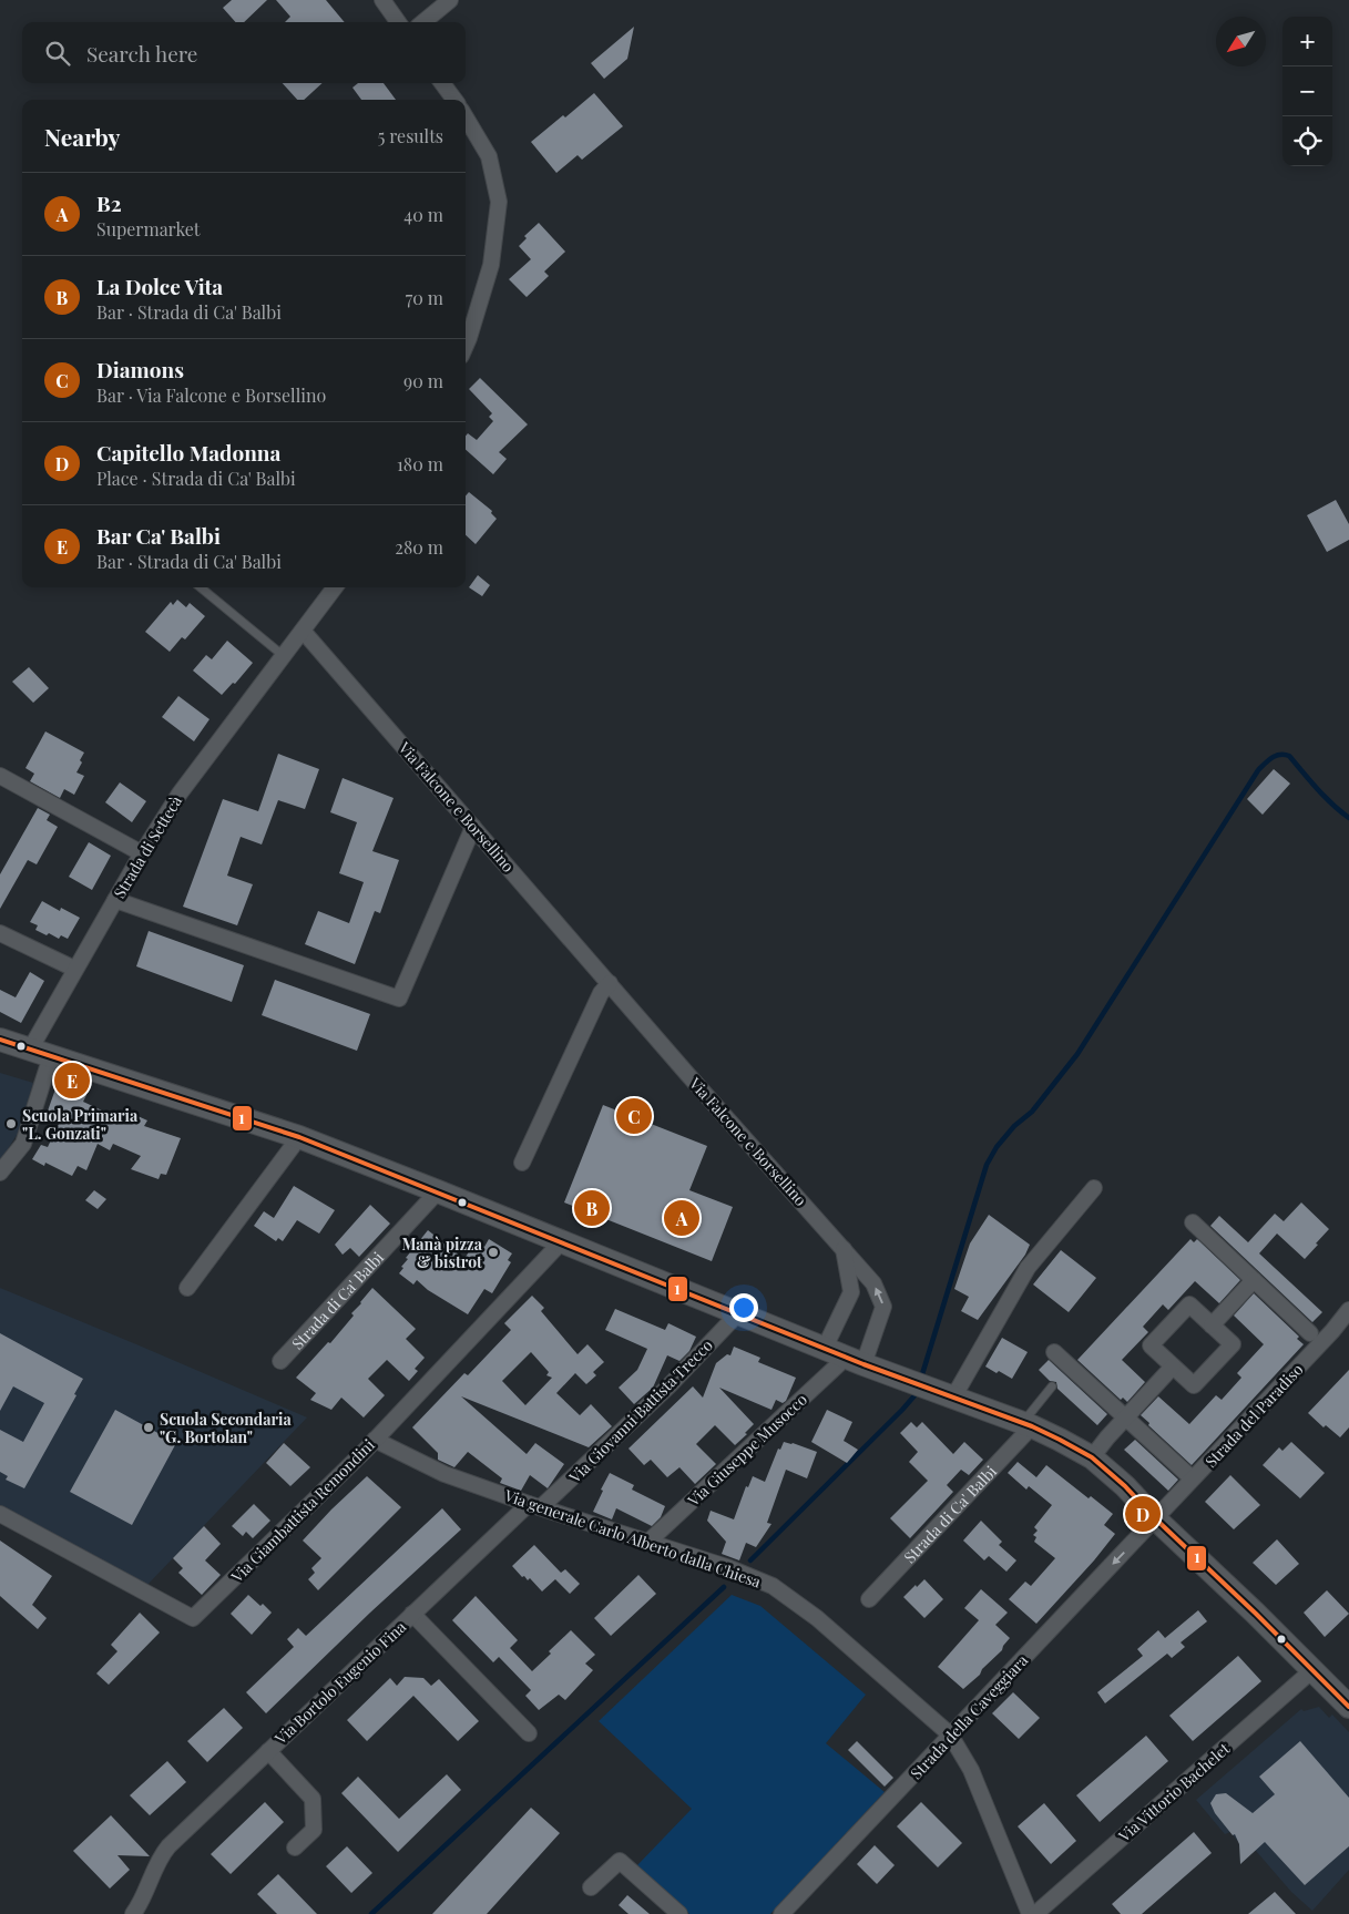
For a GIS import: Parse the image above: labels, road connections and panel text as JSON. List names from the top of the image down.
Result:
{
  "streets": {
    "street": [
      "Via Falcone e Borsellino",
      "Strada di Settecà",
      "Strada di Ca' Balbi",
      "Via Giovanni Battista Trecco",
      "Strada del Paradiso",
      "Via Giuseppe Musocco",
      "Via Giambattista Remondini",
      "Via generale Carlo Alberto dalla Chiesa",
      "Via Bortolo Eugenio Fina",
      "Strada della Caveggiara",
      "Via Vittorio Bachelet"
    ]
  },
  "crossings": [
    ["Via Falcone e Borsellino", "Strada di Settecà"],
    ["Via Falcone e Borsellino", "Via Giuseppe Musocco"],
    ["Via Giovanni Battista Trecco", "Via generale Carlo Alberto dalla Chiesa"],
    ["Via Giovanni Battista Trecco", "Via Bortolo Eugenio Fina"],
    ["Strada del Paradiso", "Strada della Caveggiara"],
    ["Via Giuseppe Musocco", "Via generale Carlo Alberto dalla Chiesa"],
    ["Via Giambattista Remondini", "Via generale Carlo Alberto dalla Chiesa"],
    ["Via generale Carlo Alberto dalla Chiesa", "Via Bortolo Eugenio Fina"],
    ["Via generale Carlo Alberto dalla Chiesa", "Strada della Caveggiara"]
  ],
  "one_way": ["Strada della Caveggiara"],
  "places": ["Scuola Primaria \"L. Gonzati\"", "Manà pizza & bistrot", "Scuola Secondaria \"G. Bortolan\""],
  "lines": ["transit line 1"],
  "north": "bottom left",
  "page": {
    "map_buttons": ["+", "−"],
    "search": "Search here",
    "heading": ["Nearby", "5 results"],
    "list": [
      {
        "mark": "A",
        "name": "B2",
        "note": "Supermarket",
        "value": "40 m"
      },
      {
        "mark": "B",
        "name": "La Dolce Vita",
        "note": "Bar · Strada di Ca' Balbi",
        "value": "70 m"
      },
      {
        "mark": "C",
        "name": "Diamons",
        "note": "Bar · Via Falcone e Borsellino",
        "value": "90 m"
      },
      {
        "mark": "D",
        "name": "Capitello Madonna",
        "note": "Place · Strada di Ca' Balbi",
        "value": "180 m"
      },
      {
        "mark": "E",
        "name": "Bar Ca' Balbi",
        "note": "Bar · Strada di Ca' Balbi",
        "value": "280 m"
      }
    ],
    "pins": [
      "E",
      "C",
      "B",
      "A",
      "D"
    ]
  }
}
